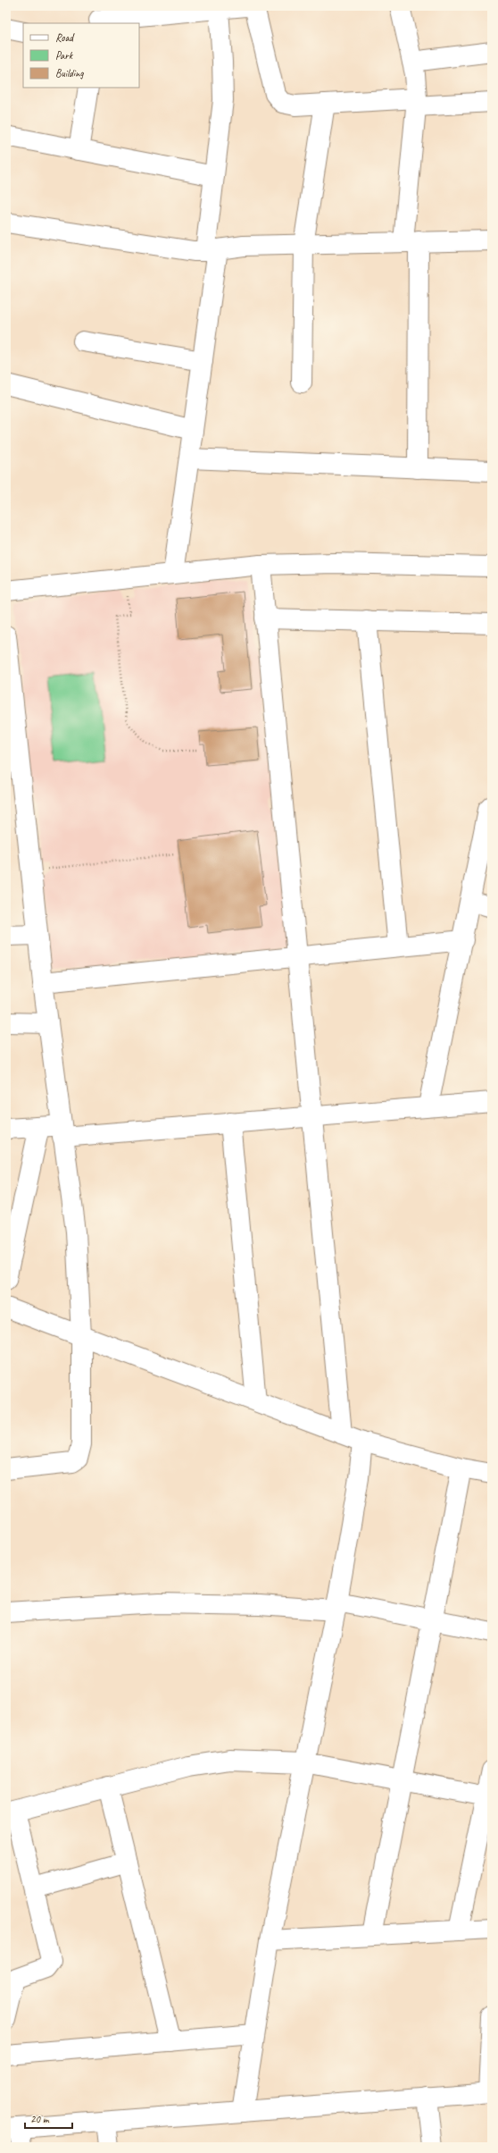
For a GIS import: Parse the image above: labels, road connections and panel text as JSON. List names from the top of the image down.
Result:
{
  "legend": ["Road", "Park", "Building"],
  "scale_bar": "20 m"
}
